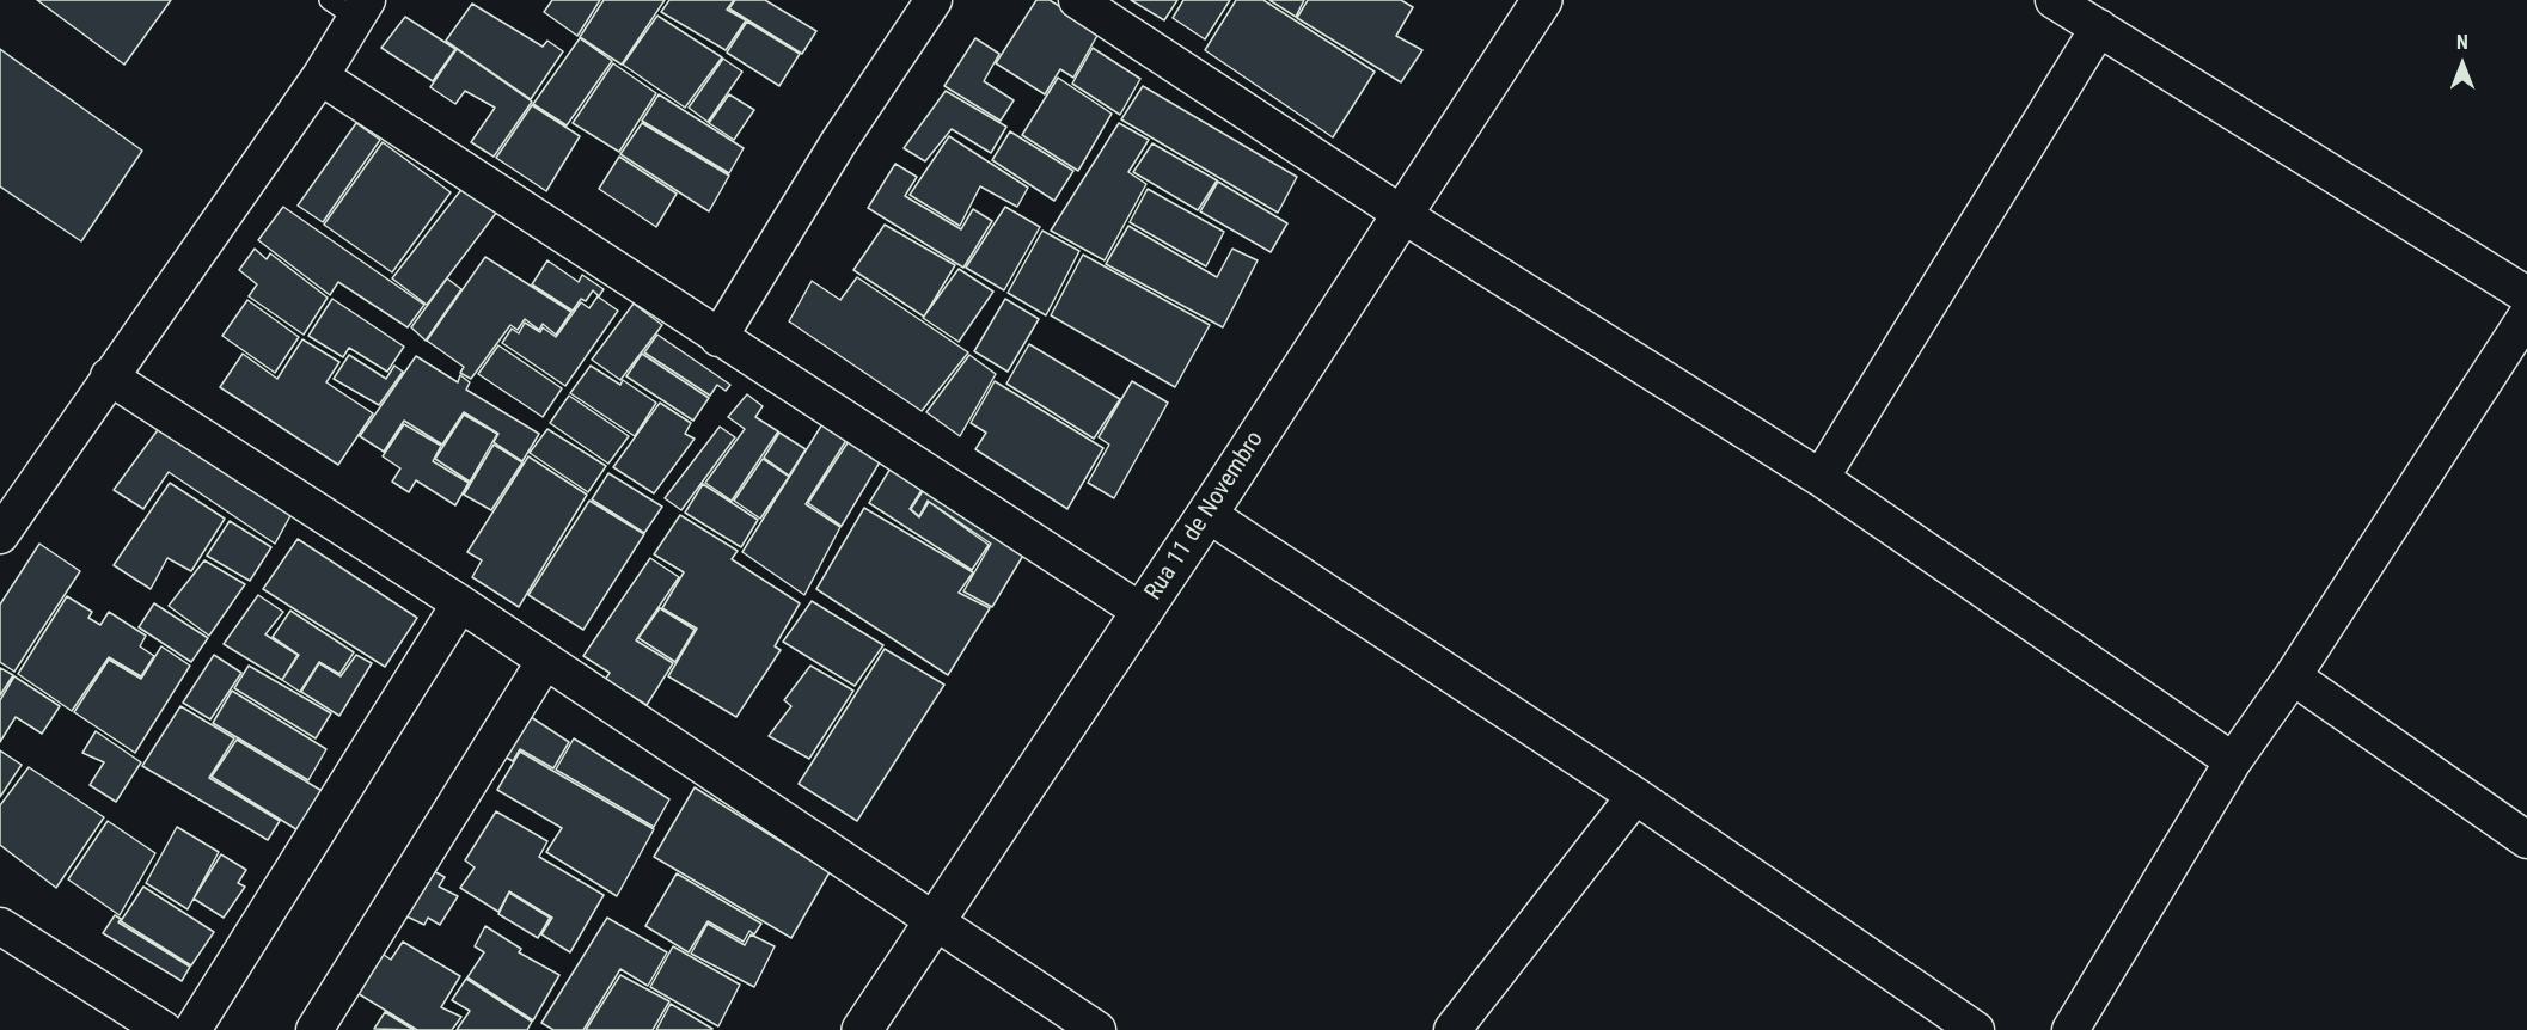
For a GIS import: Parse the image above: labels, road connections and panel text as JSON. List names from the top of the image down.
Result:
{
  "streets": {
    "main road": ["Rua 11 de Novembro"]
  },
  "north": "top"
}
